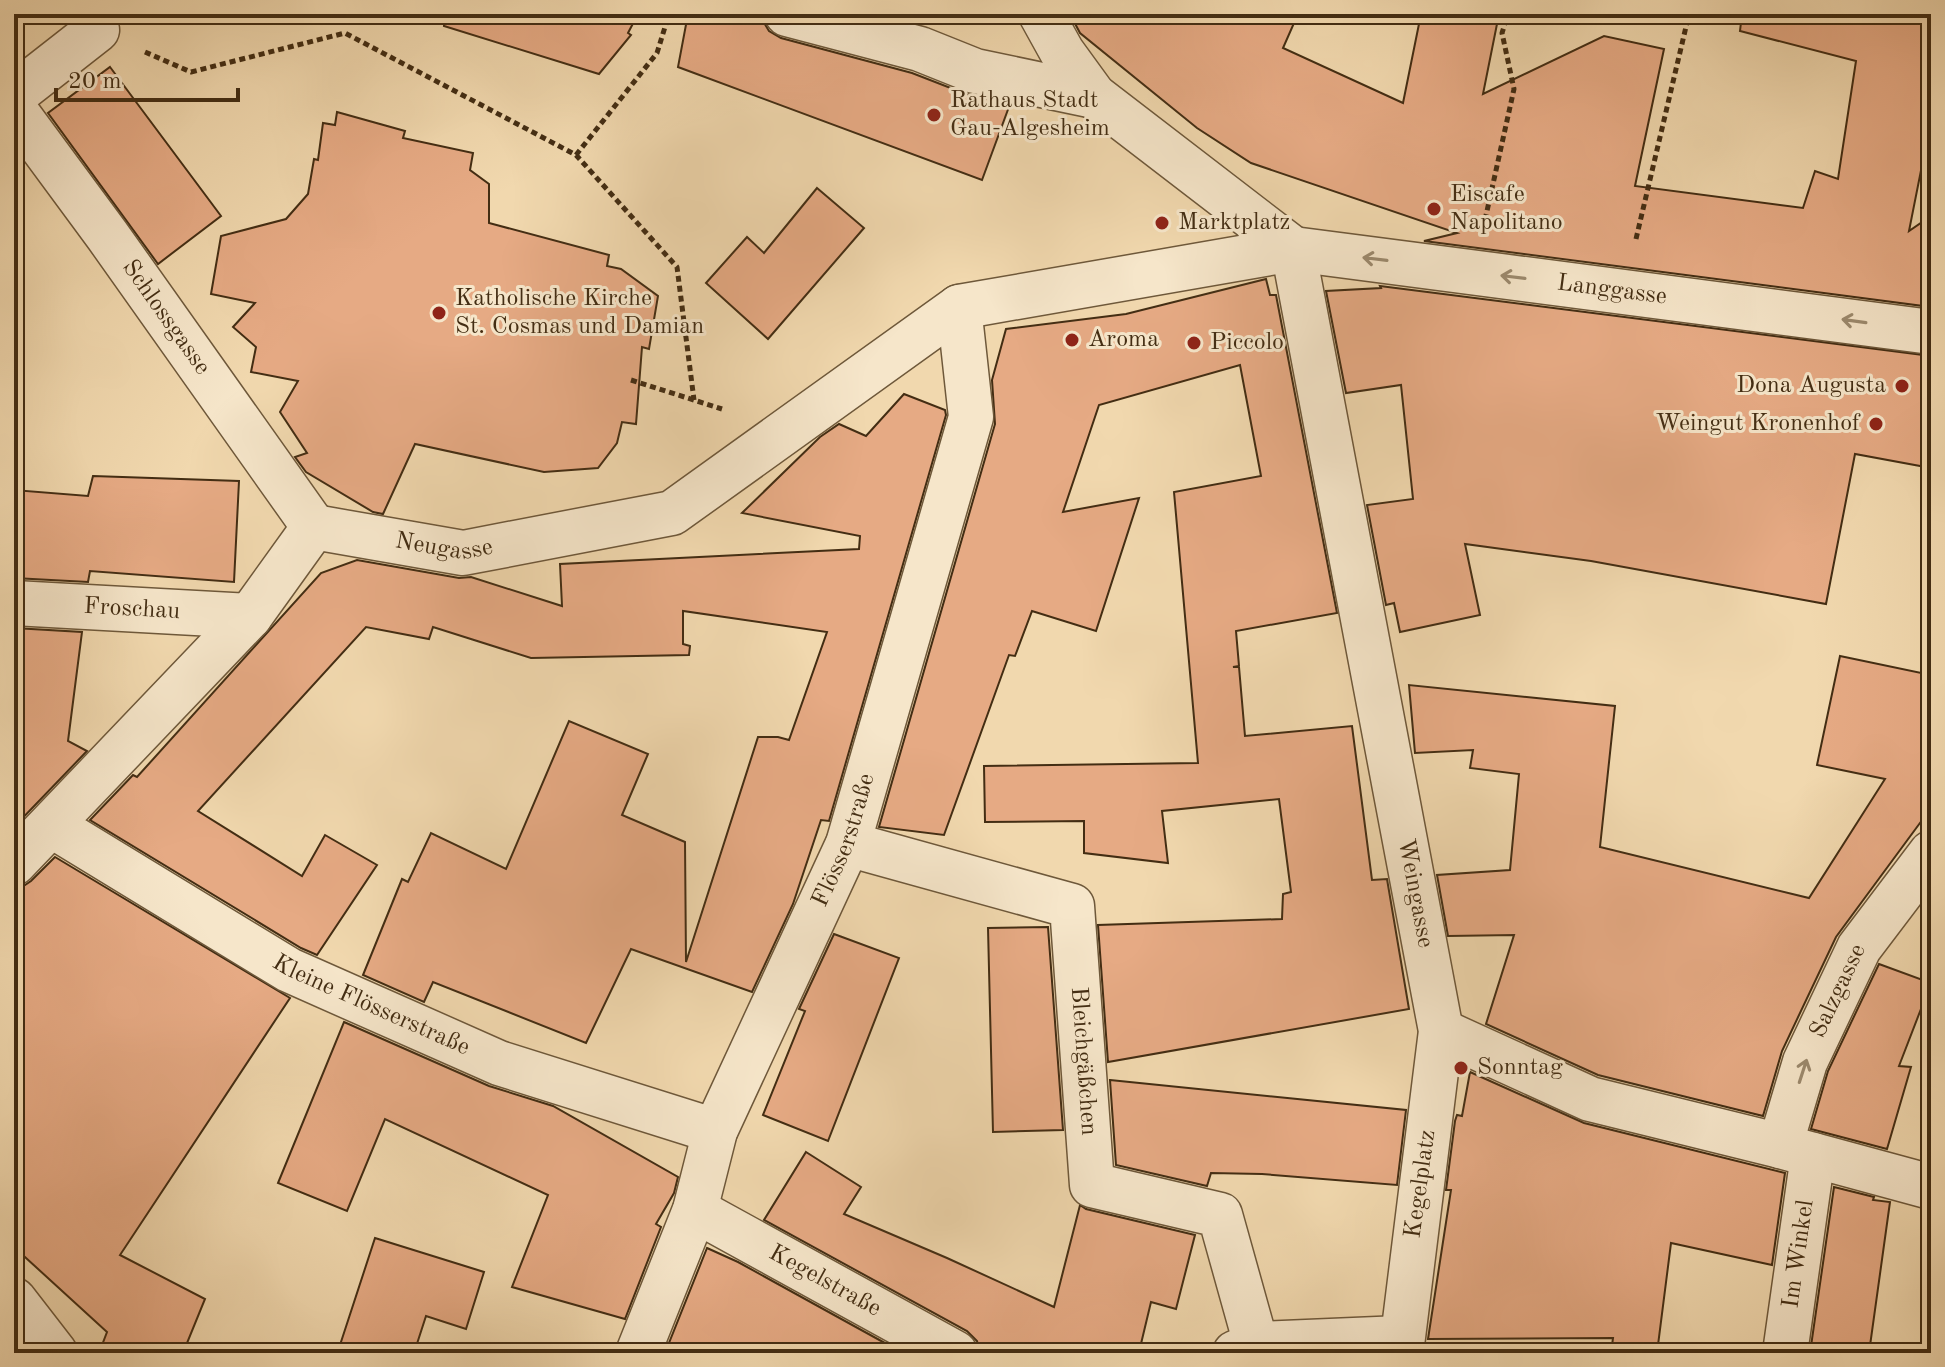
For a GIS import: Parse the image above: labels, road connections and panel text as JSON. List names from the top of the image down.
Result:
{
  "streets": {
    "street": [
      "Langgasse",
      "Schlossgasse",
      "Neugasse",
      "Froschau",
      "Flösserstraße",
      "Weingasse",
      "Salzgasse",
      "Kleine Flösserstraße",
      "Bleichgäßchen",
      "Kegelplatz",
      "Im Winkel",
      "Kegelstraße"
    ]
  },
  "crossings": [
    ["Langgasse", "Weingasse"],
    ["Schlossgasse", "Neugasse"],
    ["Neugasse", "Flösserstraße"],
    ["Flösserstraße", "Kleine Flösserstraße"],
    ["Flösserstraße", "Bleichgäßchen"],
    ["Flösserstraße", "Kegelstraße"],
    ["Weingasse", "Kegelplatz"],
    ["Salzgasse", "Im Winkel"],
    ["Bleichgäßchen", "Kegelplatz"]
  ],
  "one_way": ["Langgasse", "Salzgasse"],
  "places": [
    "Rathaus Stadt Gau-Algesheim",
    "Eiscafe Napolitano",
    "Marktplatz",
    "Katholische Kirche St. Cosmas und Damian",
    "Aroma",
    "Piccolo",
    "Dona Augusta",
    "Weingut Kronenhof",
    "Sonntag"
  ],
  "scale_bar": "20 m"
}
